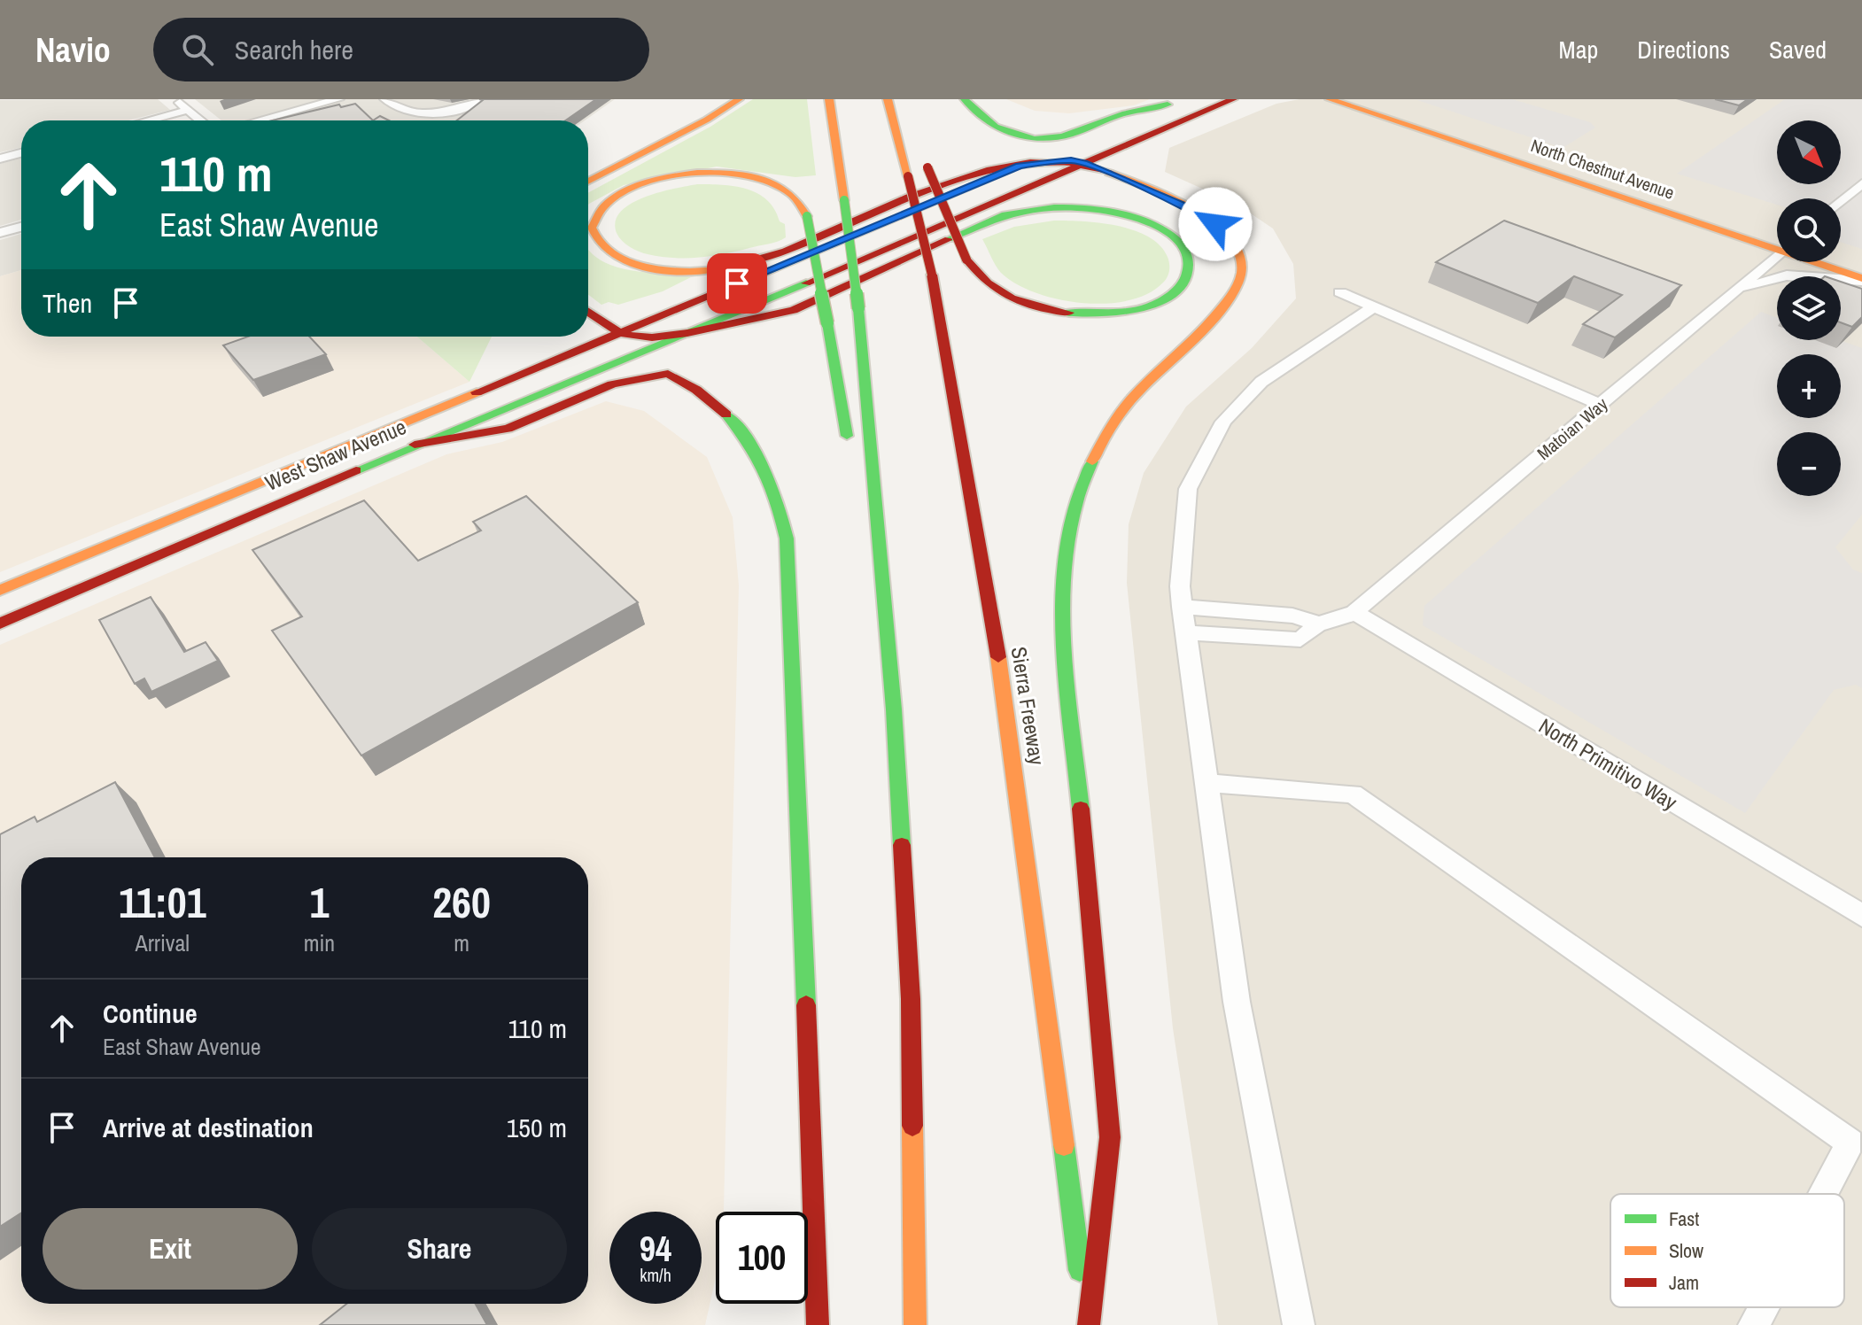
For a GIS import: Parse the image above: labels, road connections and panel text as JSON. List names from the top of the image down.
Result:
{
  "streets": {
    "main road": ["North Chestnut Avenue", "West Shaw Avenue", "Sierra Freeway"],
    "street": ["Matoian Way", "North Primitivo Way"]
  },
  "crossings": [
    ["Matoian Way", "North Primitivo Way"]
  ],
  "legend": ["Fast", "Slow", "Jam"],
  "north": "bottom right",
  "page": {
    "header": "Navio",
    "search": "Search here",
    "nav": ["Map", "Directions", "Saved"],
    "map_buttons": ["+", "−"],
    "turn": ["110 m", "East Shaw Avenue"],
    "then": "Then",
    "eta": [
      "11:01",
      "Arrival",
      "1",
      "min",
      "260",
      "m"
    ],
    "list": [
      {
        "name": "Continue",
        "note": "East Shaw Avenue",
        "value": "110 m"
      },
      {
        "name": "Arrive at destination",
        "value": "150 m"
      }
    ],
    "buttons": ["Exit", "Share"],
    "speed": "94 km/h",
    "limit": "100"
  }
}
